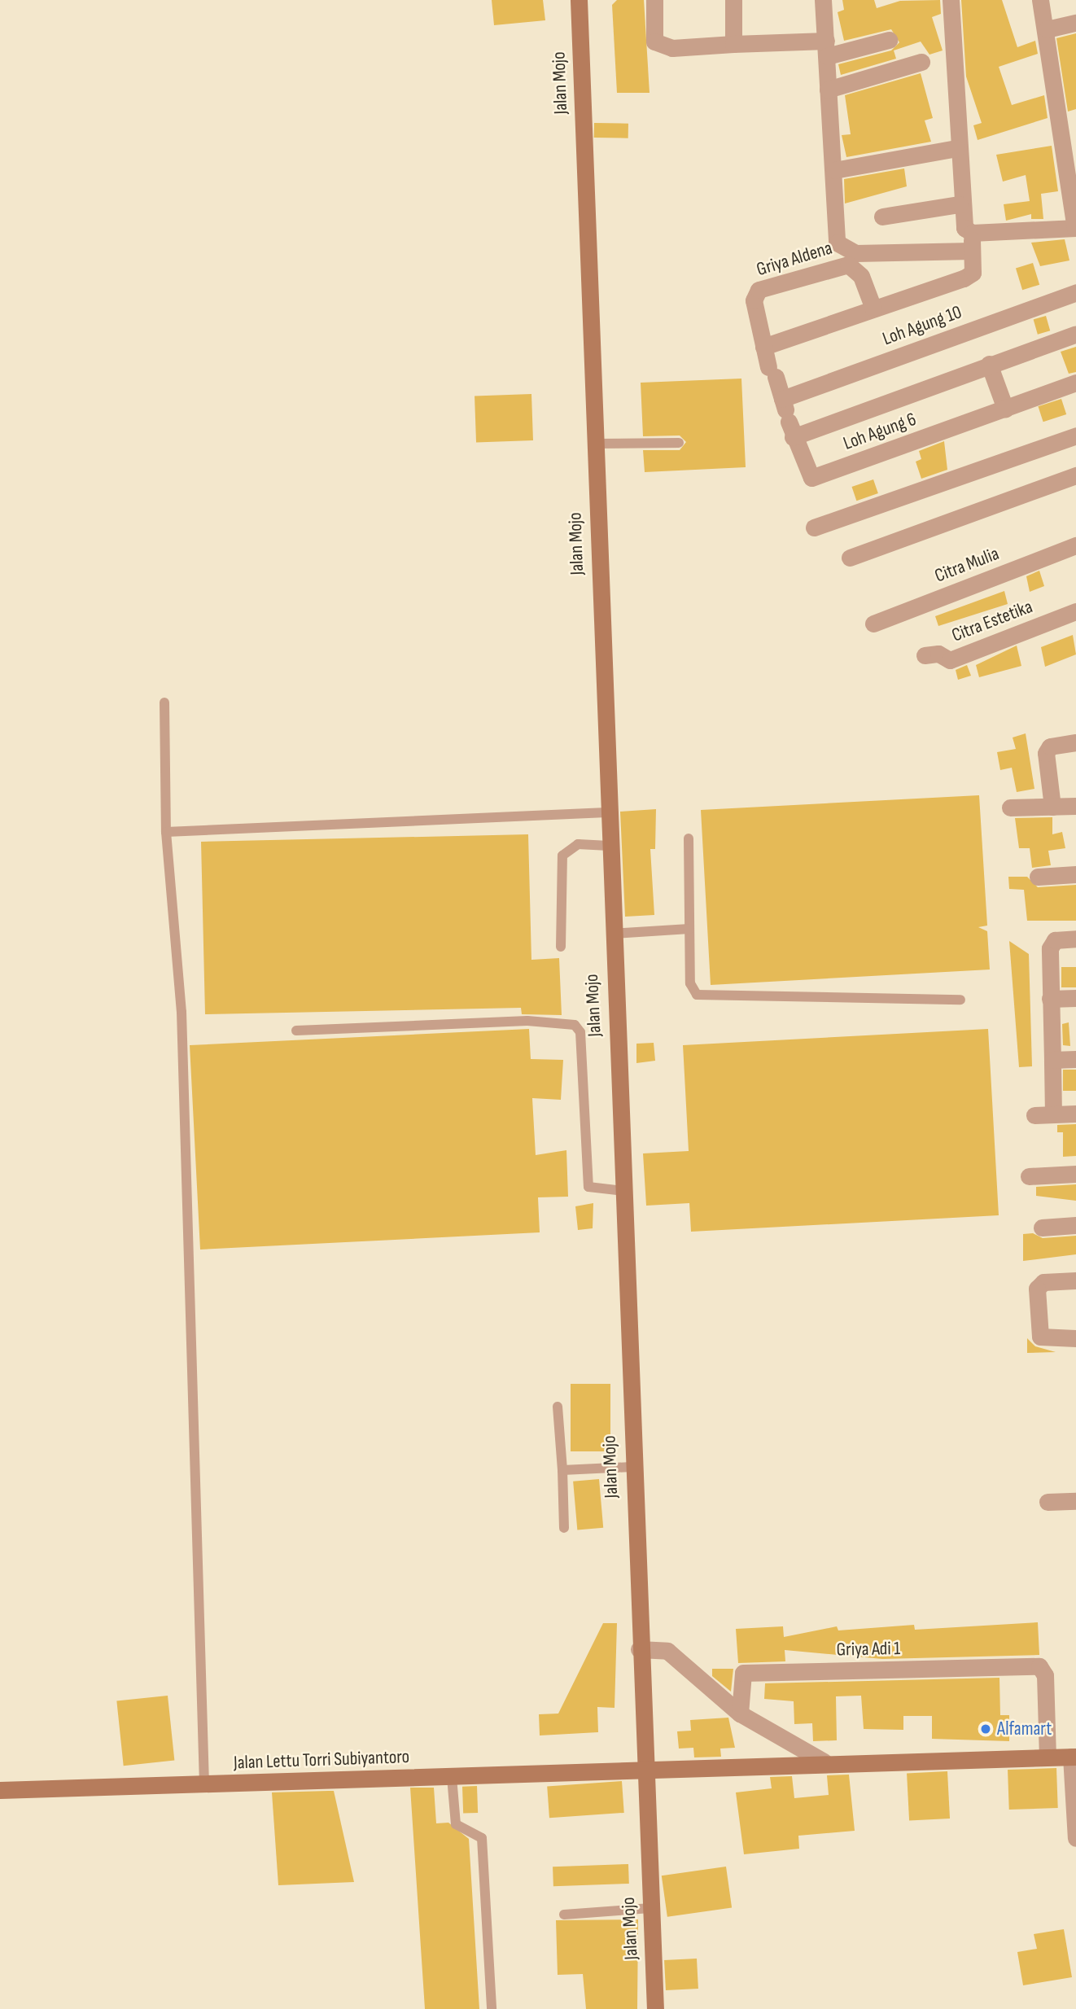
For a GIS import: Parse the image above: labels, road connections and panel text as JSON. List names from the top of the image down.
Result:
{
  "streets": {
    "street": [
      "Jalan Mojo",
      "Griya Aldena",
      "Loh Agung 10",
      "Loh Agung 6",
      "Citra Mulia",
      "Citra Estetika",
      "Griya Adi 1",
      "Jalan Lettu Torri Subiyantoro"
    ]
  },
  "crossings": [
    ["Jalan Mojo", "Jalan Lettu Torri Subiyantoro"],
    ["Griya Aldena", "Loh Agung 10"],
    ["Griya Aldena", "Loh Agung 6"],
    ["Loh Agung 10", "Loh Agung 6"],
    ["Griya Adi 1", "Jalan Lettu Torri Subiyantoro"]
  ],
  "places": ["Alfamart"]
}
